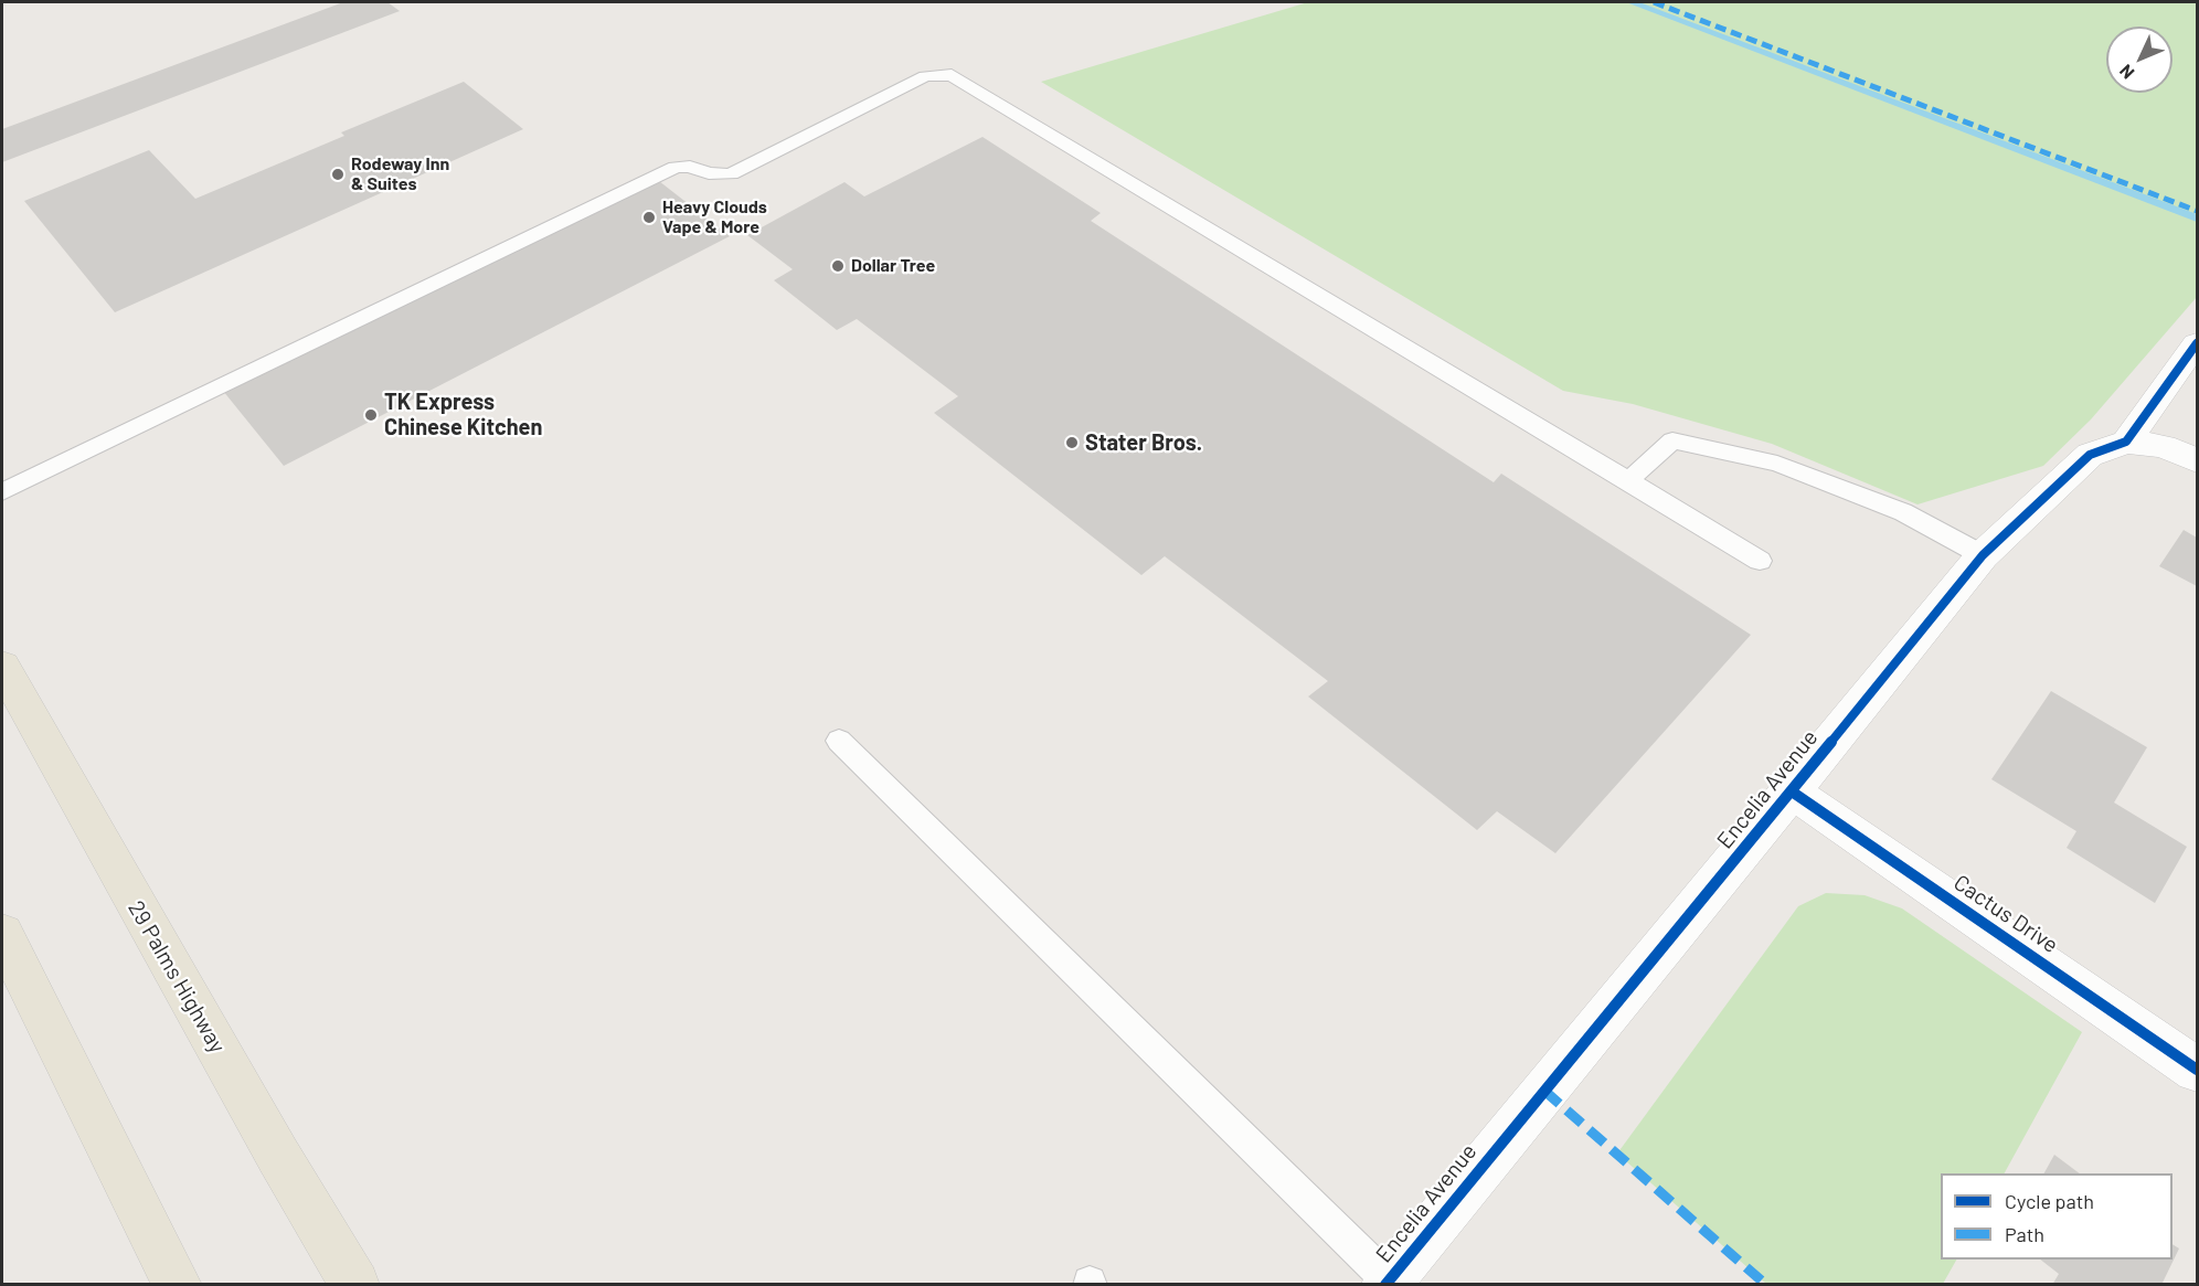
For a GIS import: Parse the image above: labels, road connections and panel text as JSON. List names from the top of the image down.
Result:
{
  "streets": {
    "main road": ["29 Palms Highway"],
    "street": ["Encelia Avenue", "Cactus Drive"]
  },
  "crossings": [
    ["Encelia Avenue", "Cactus Drive"]
  ],
  "places": [
    "Rodeway Inn & Suites",
    "Heavy Clouds Vape & More",
    "Dollar Tree",
    "TK Express Chinese Kitchen",
    "Stater Bros."
  ],
  "legend": ["Cycle path", "Path"],
  "north": "bottom left"
}
